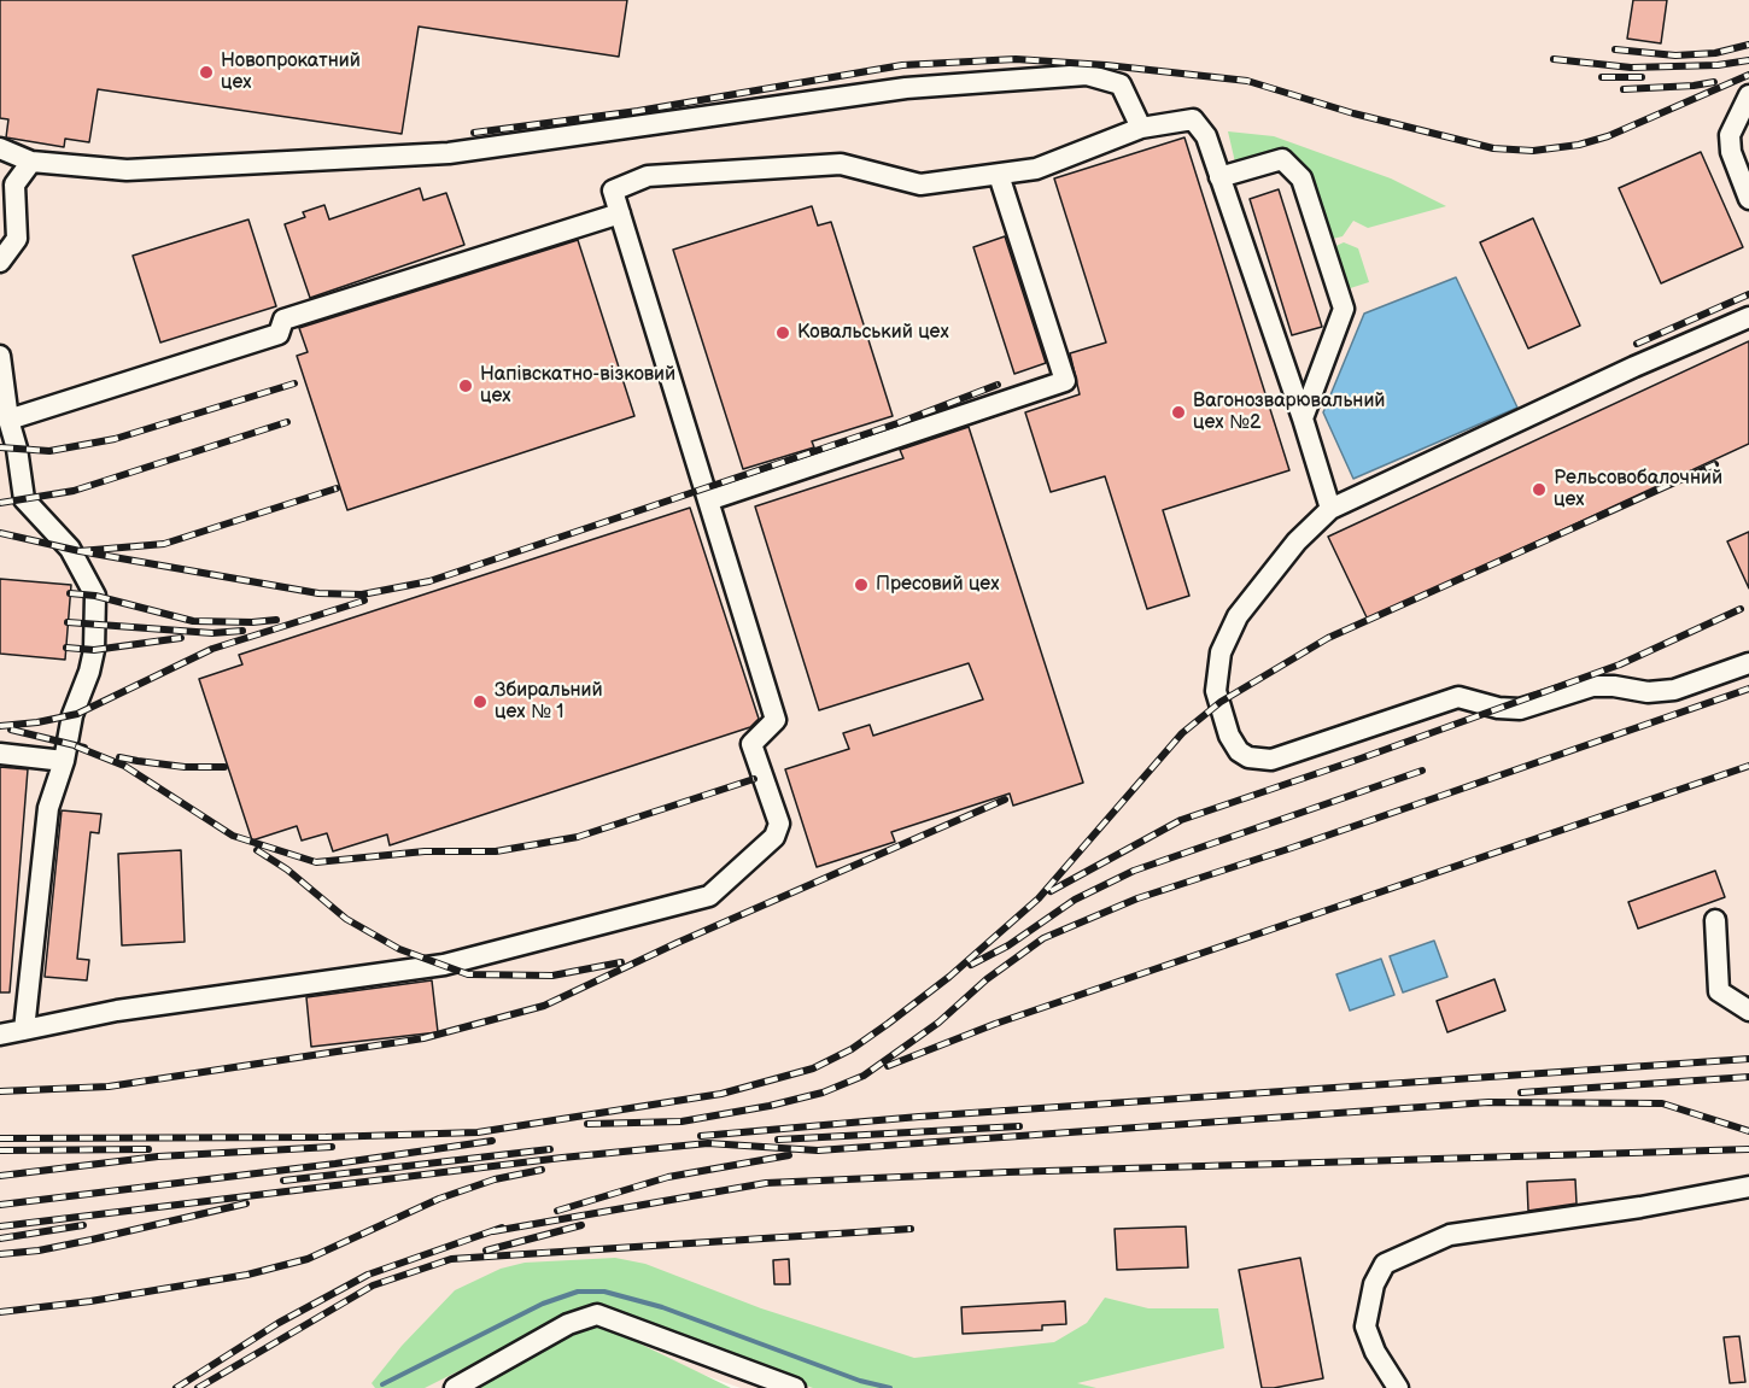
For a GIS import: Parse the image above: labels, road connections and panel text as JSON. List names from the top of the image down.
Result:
{
  "places": [
    "Новопрокатний цех",
    "Ковальський цех",
    "Напівскатно-візковий цех",
    "Вагонозварювальний цех №2",
    "Рельсовобалочний цех",
    "Пресовий цех",
    "Збиральний цех № 1"
  ]
}
